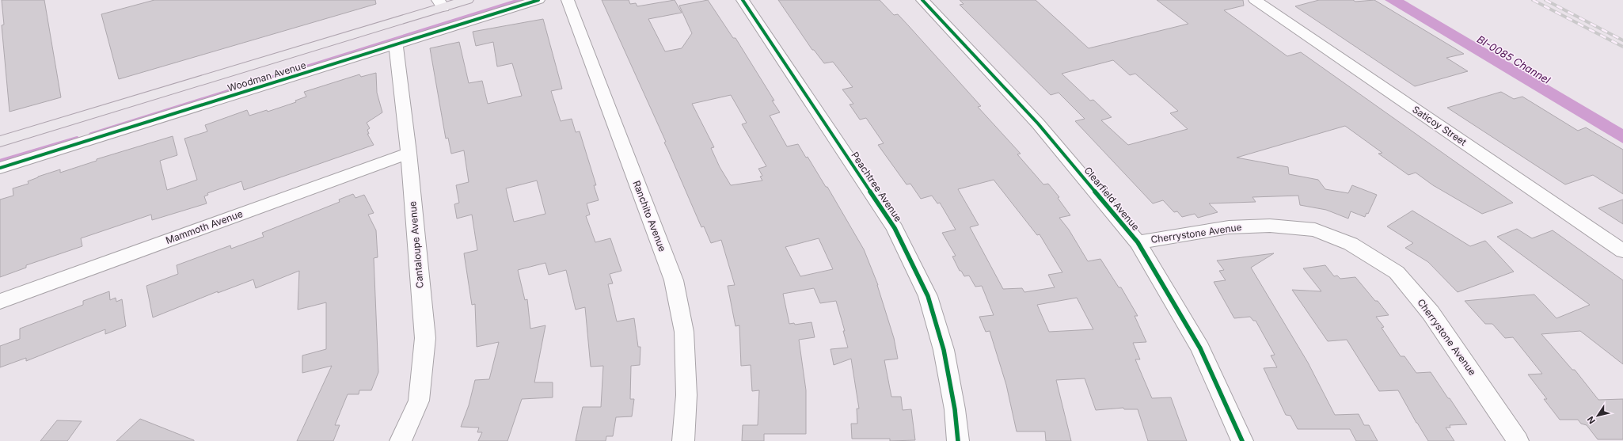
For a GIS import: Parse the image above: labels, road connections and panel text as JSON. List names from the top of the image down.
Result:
{
  "streets": {
    "main road": ["Woodman Avenue"],
    "street": [
      "Saticoy Street",
      "Peachtree Avenue",
      "Clearfield Avenue",
      "Ranchito Avenue",
      "Mammoth Avenue",
      "Cherrystone Avenue",
      "Cantaloupe Avenue"
    ]
  },
  "crossings": [
    ["Woodman Avenue", "Cantaloupe Avenue"],
    ["Clearfield Avenue", "Cherrystone Avenue"],
    ["Mammoth Avenue", "Cantaloupe Avenue"]
  ],
  "water": ["BI-0085 Channel"],
  "north": "bottom left"
}
